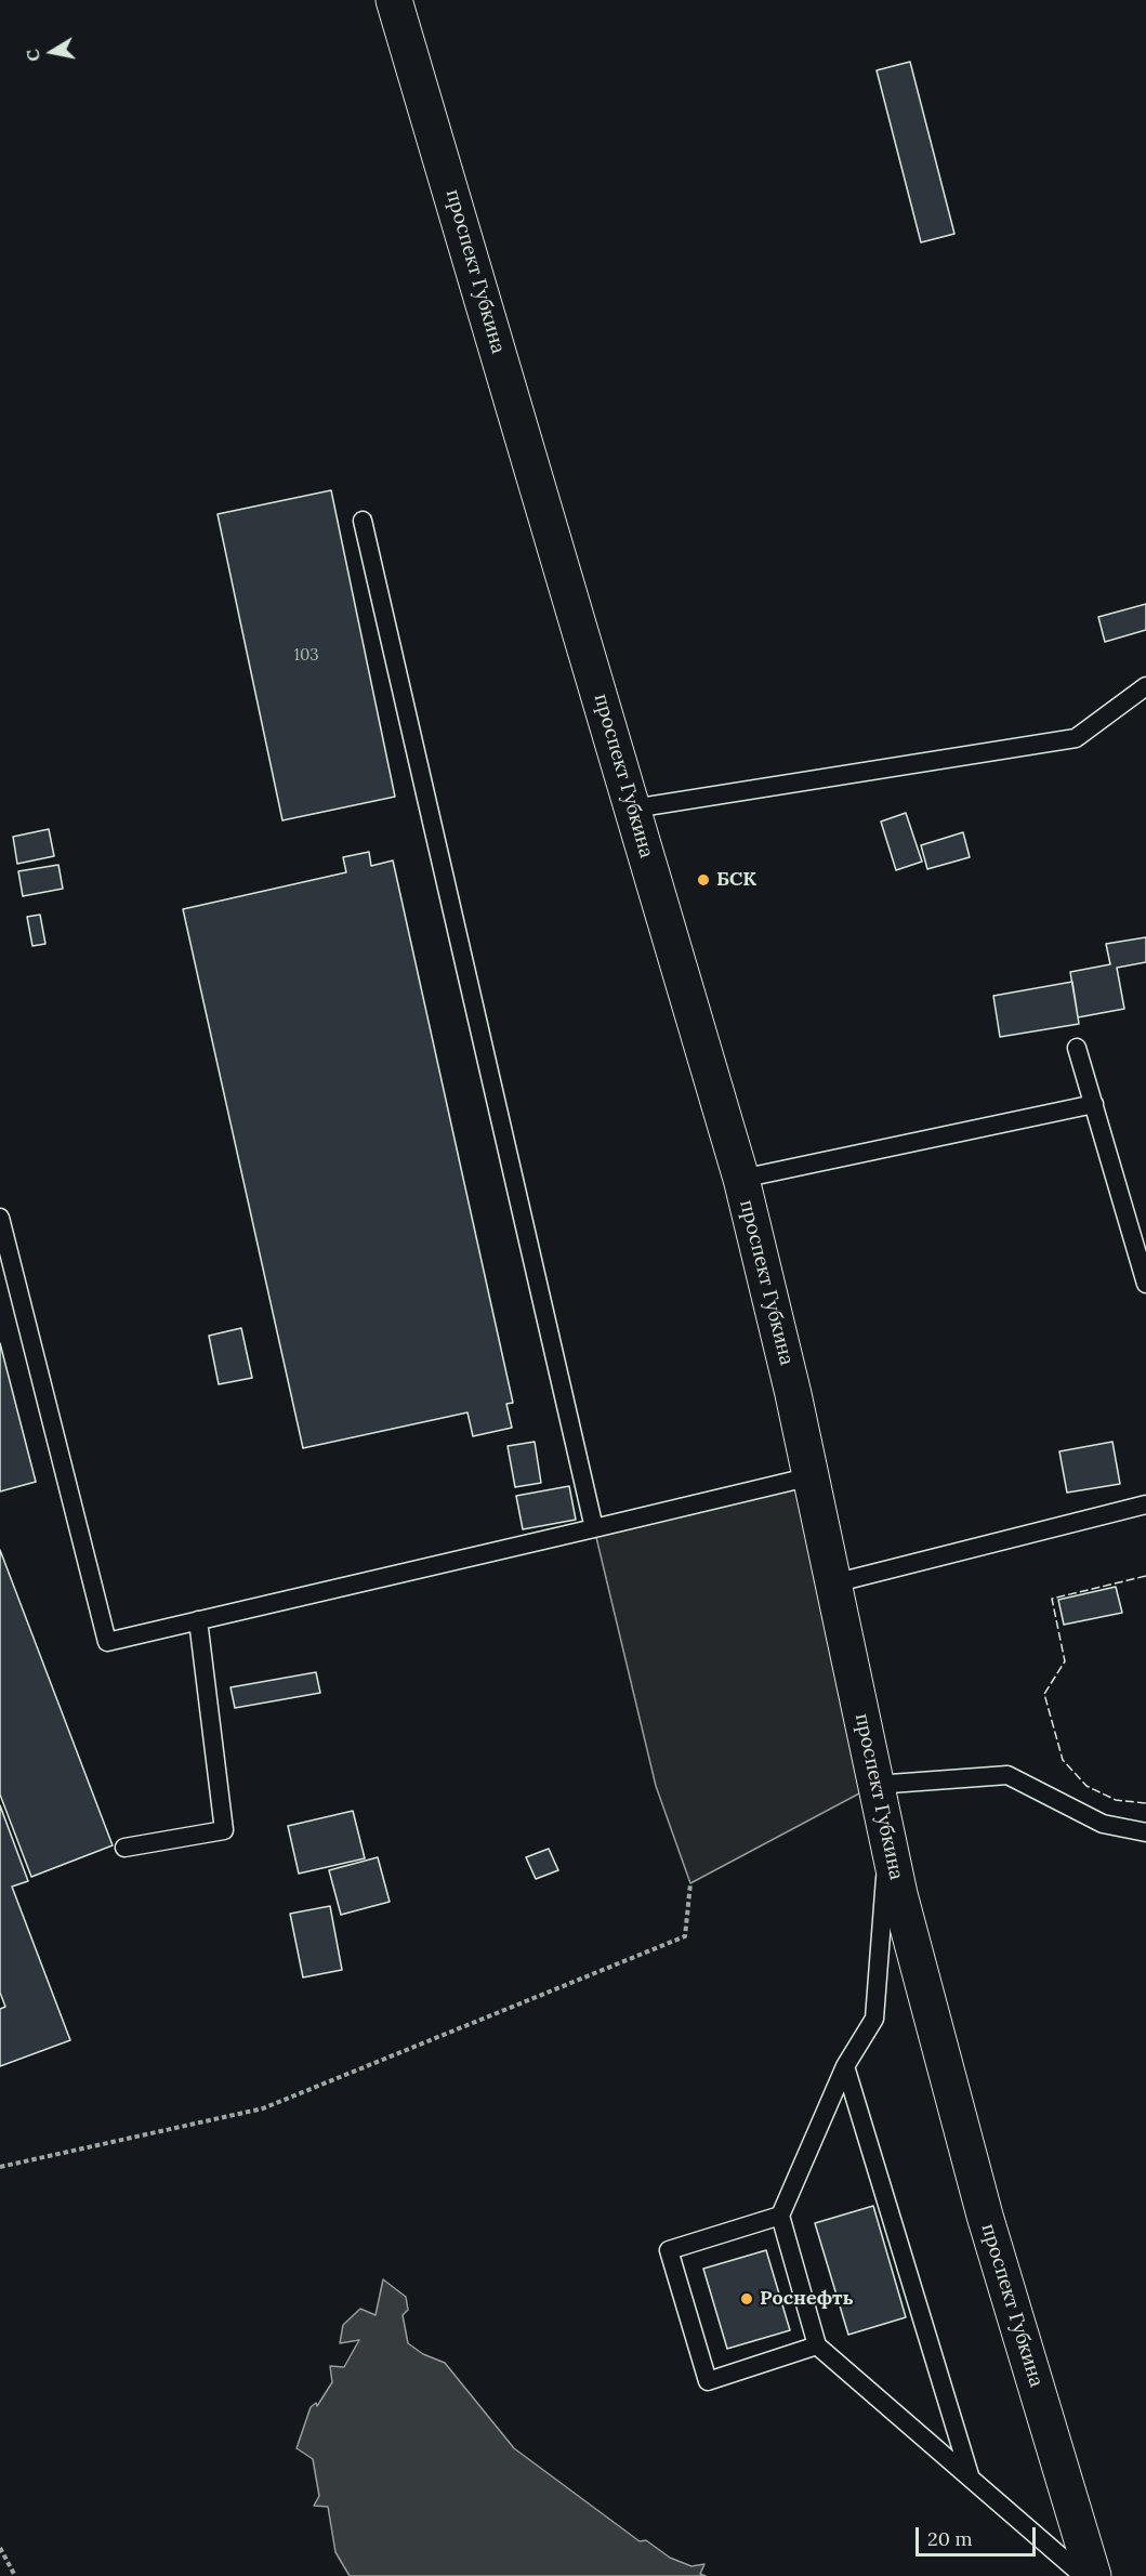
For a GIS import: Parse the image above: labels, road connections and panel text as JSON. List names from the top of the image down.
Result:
{
  "streets": {
    "street": ["проспект Губкина"]
  },
  "places": ["БСК", "Роснефть"],
  "house_numbers": ["103"],
  "scale_bar": "20 m",
  "north": "left"
}
